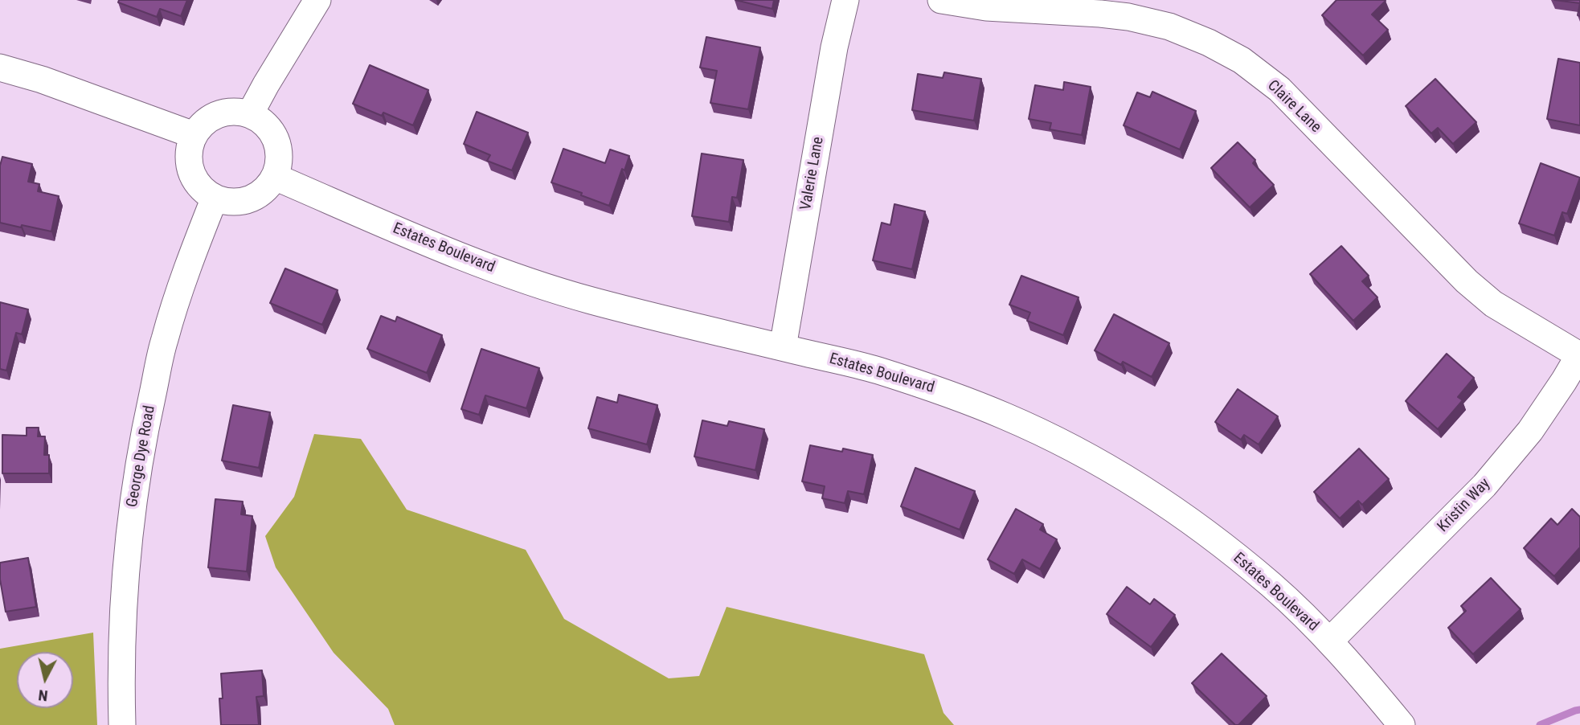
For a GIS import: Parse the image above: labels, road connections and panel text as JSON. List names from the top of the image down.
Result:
{
  "streets": {
    "street": [
      "Claire Lane",
      "Valerie Lane",
      "Estates Boulevard",
      "George Dye Road",
      "Kristin Way"
    ]
  },
  "crossings": [
    ["Claire Lane", "Kristin Way"],
    ["Valerie Lane", "Estates Boulevard"],
    ["Estates Boulevard", "George Dye Road"],
    ["Estates Boulevard", "Kristin Way"]
  ],
  "north": "bottom"
}
